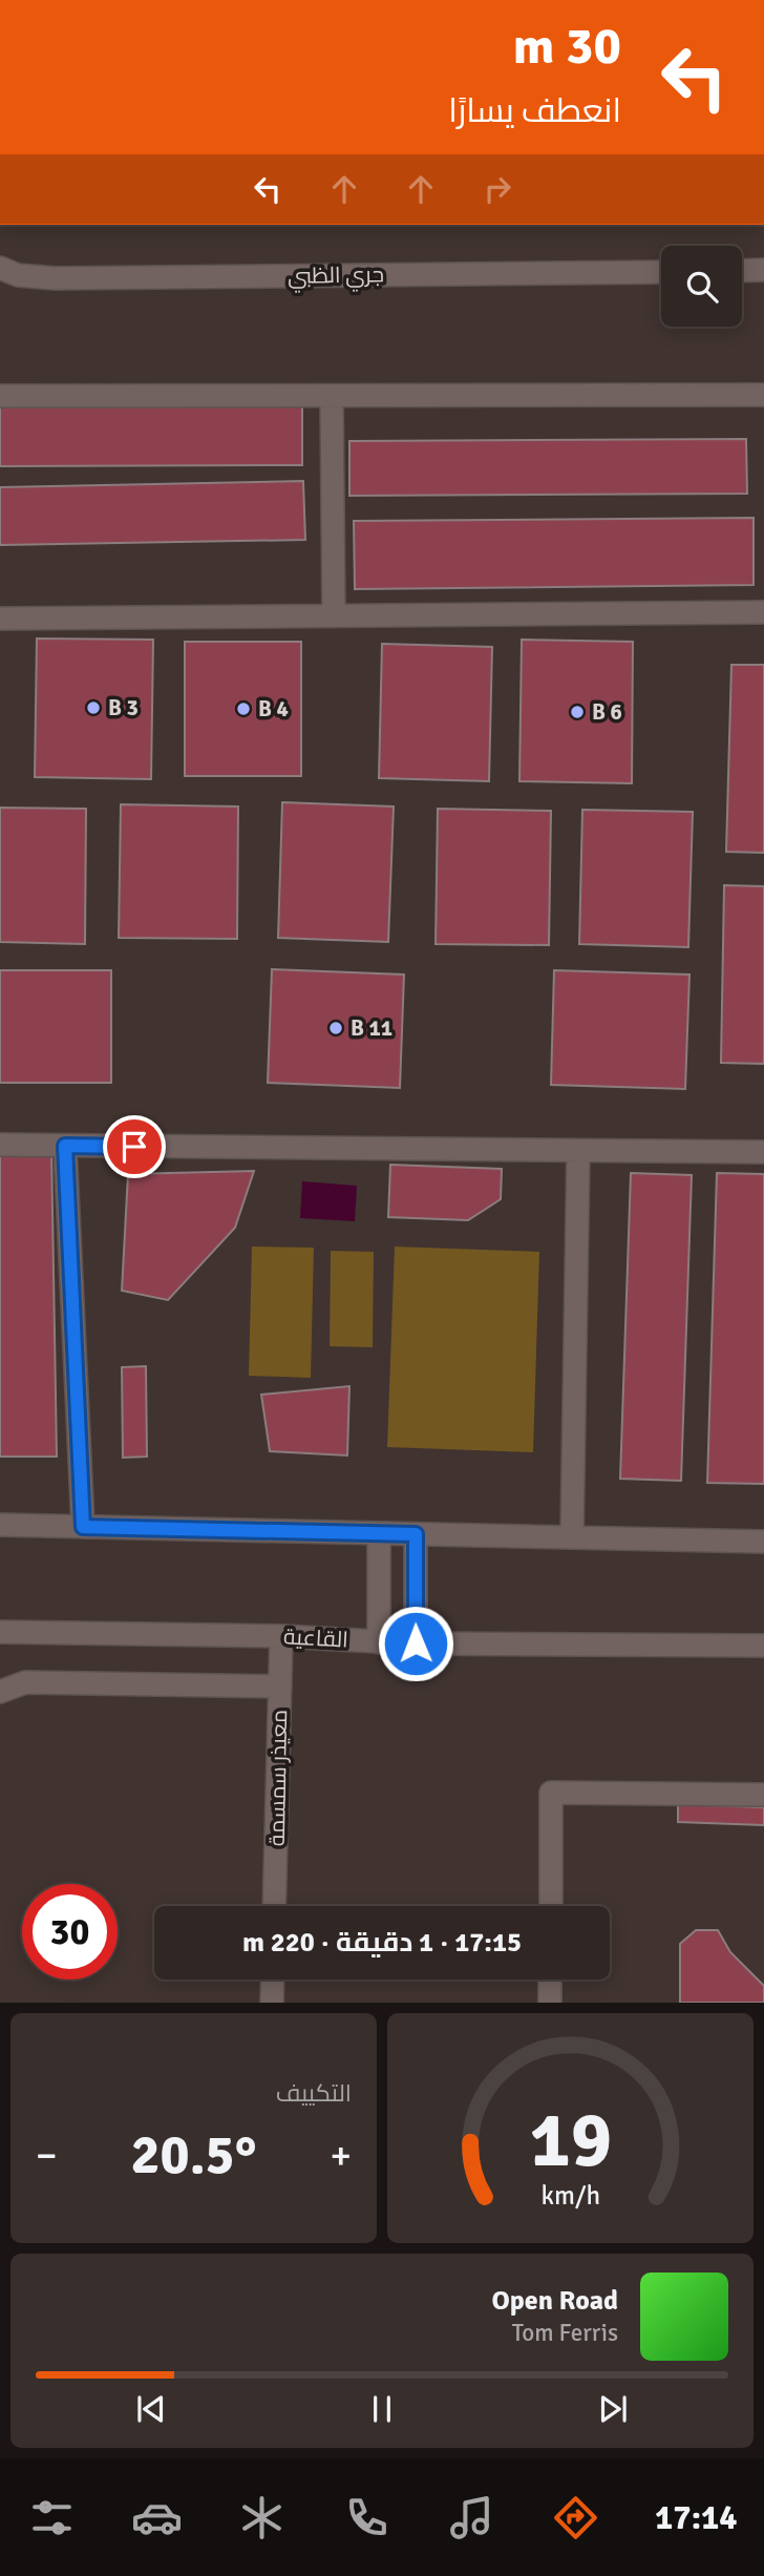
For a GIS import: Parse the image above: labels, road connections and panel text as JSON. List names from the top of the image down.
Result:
{
  "streets": {
    "street": ["جري الظبي", "القاعية", "معيذر سمسمة"]
  },
  "crossings": [
    ["القاعية", "معيذر سمسمة"]
  ],
  "places": [
    "B 3",
    "B 4",
    "B 6",
    "B 11"
  ],
  "page": {
    "turn": ["30 m", "انعطف يسارًا"],
    "limit": "30",
    "trip": "17:15 · 1 دقيقة · 220 m",
    "tile": "التكييف",
    "heat": ["−", "20.5°", "+"],
    "song": ["Open Road", "Tom Ferris"],
    "tabs": "17:14",
    "gauge": ["19", "km/h"]
  }
}
